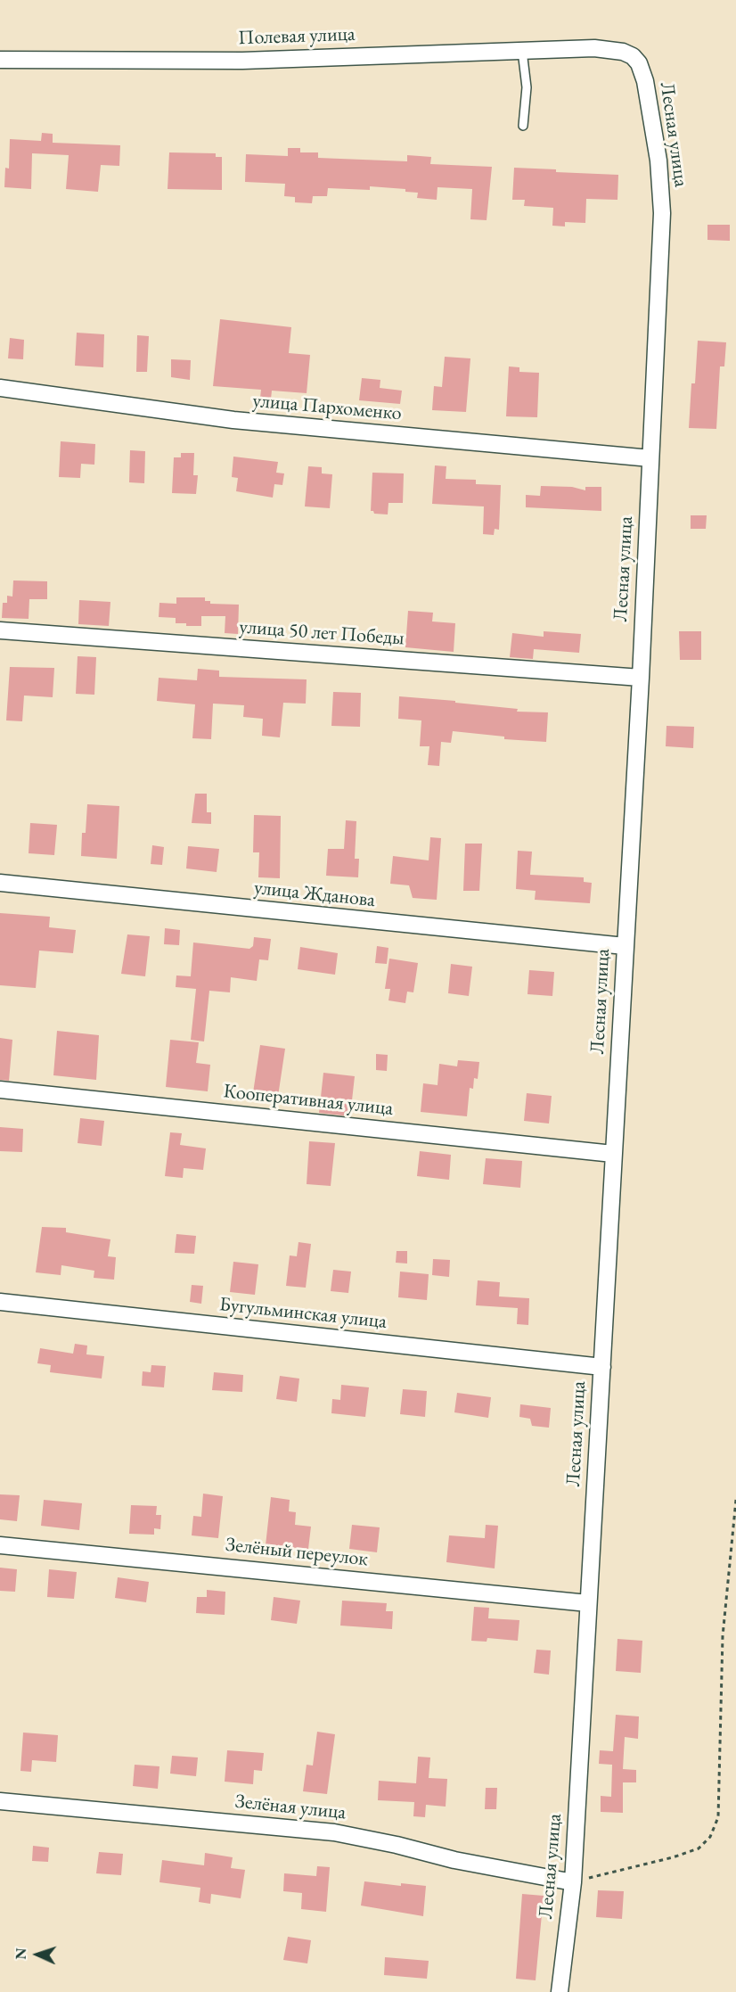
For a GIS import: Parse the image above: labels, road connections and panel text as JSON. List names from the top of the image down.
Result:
{
  "streets": {
    "street": [
      "Полевая улица",
      "Лесная улица",
      "улица Пархоменко",
      "улица 50 лет Победы",
      "улица Жданова",
      "Кооперативная улица",
      "Бугульминская улица",
      "Зелёный переулок",
      "Зелёная улица"
    ]
  },
  "crossings": [
    ["Полевая улица", "Лесная улица"],
    ["Лесная улица", "улица Пархоменко"],
    ["Лесная улица", "улица 50 лет Победы"],
    ["Лесная улица", "улица Жданова"],
    ["Лесная улица", "Кооперативная улица"],
    ["Лесная улица", "Бугульминская улица"],
    ["Лесная улица", "Зелёный переулок"],
    ["Лесная улица", "Зелёная улица"]
  ],
  "north": "left"
}
